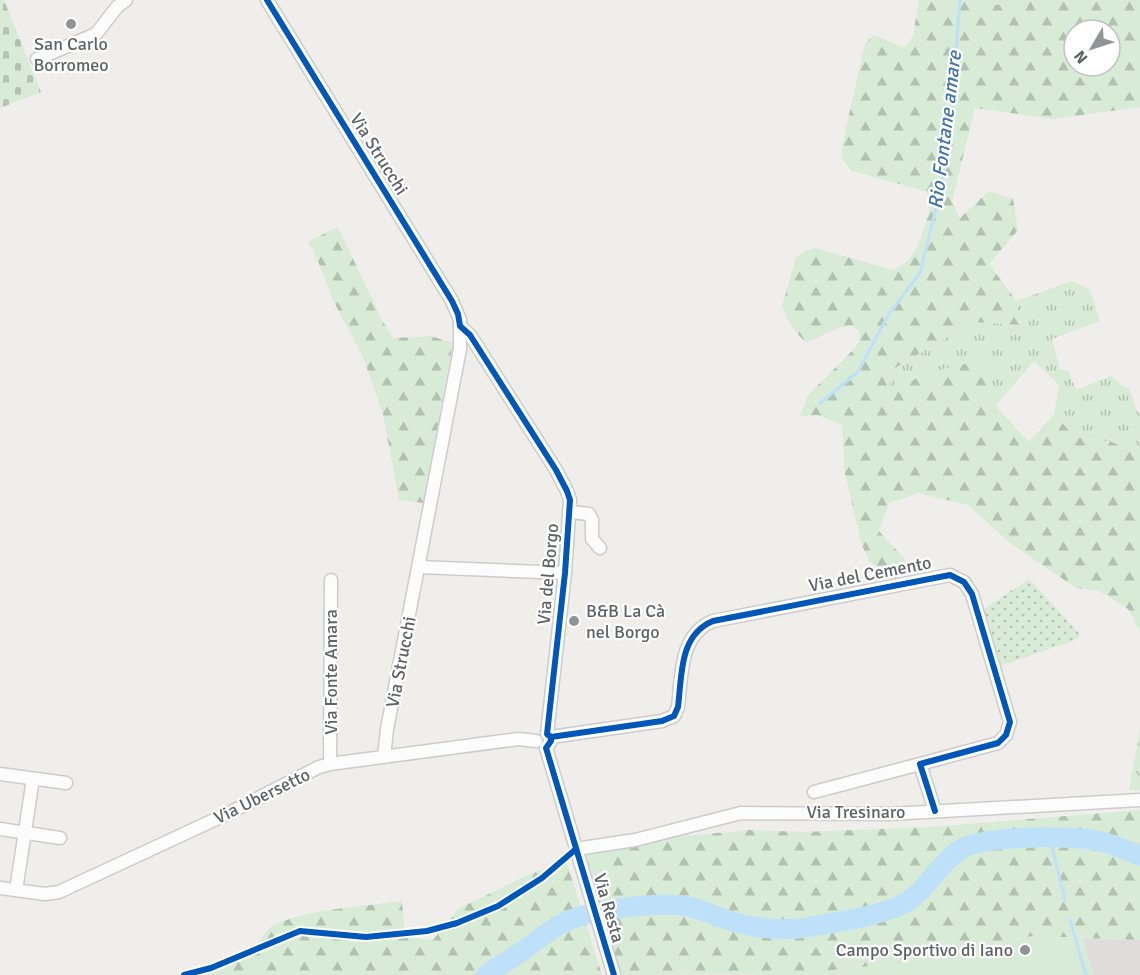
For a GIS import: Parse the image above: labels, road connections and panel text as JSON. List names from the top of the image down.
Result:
{
  "streets": {
    "street": [
      "Via Strucchi",
      "Via del Borgo",
      "Via del Cemento",
      "Via Fonte Amara",
      "Via Ubersetto",
      "Via Tresinaro",
      "Via Resta"
    ]
  },
  "crossings": [
    ["Via Strucchi", "Via del Borgo"],
    ["Via Strucchi", "Via Ubersetto"],
    ["Via del Borgo", "Via del Cemento"],
    ["Via del Borgo", "Via Ubersetto"],
    ["Via del Borgo", "Via Tresinaro"],
    ["Via del Borgo", "Via Resta"],
    ["Via del Cemento", "Via Ubersetto"],
    ["Via Fonte Amara", "Via Ubersetto"],
    ["Via Tresinaro", "Via Resta"]
  ],
  "water": ["Rio Fontane amare"],
  "places": ["San Carlo Borromeo", "B&B La Cà nel Borgo", "Campo Sportivo di Iano"],
  "north": "bottom left"
}
